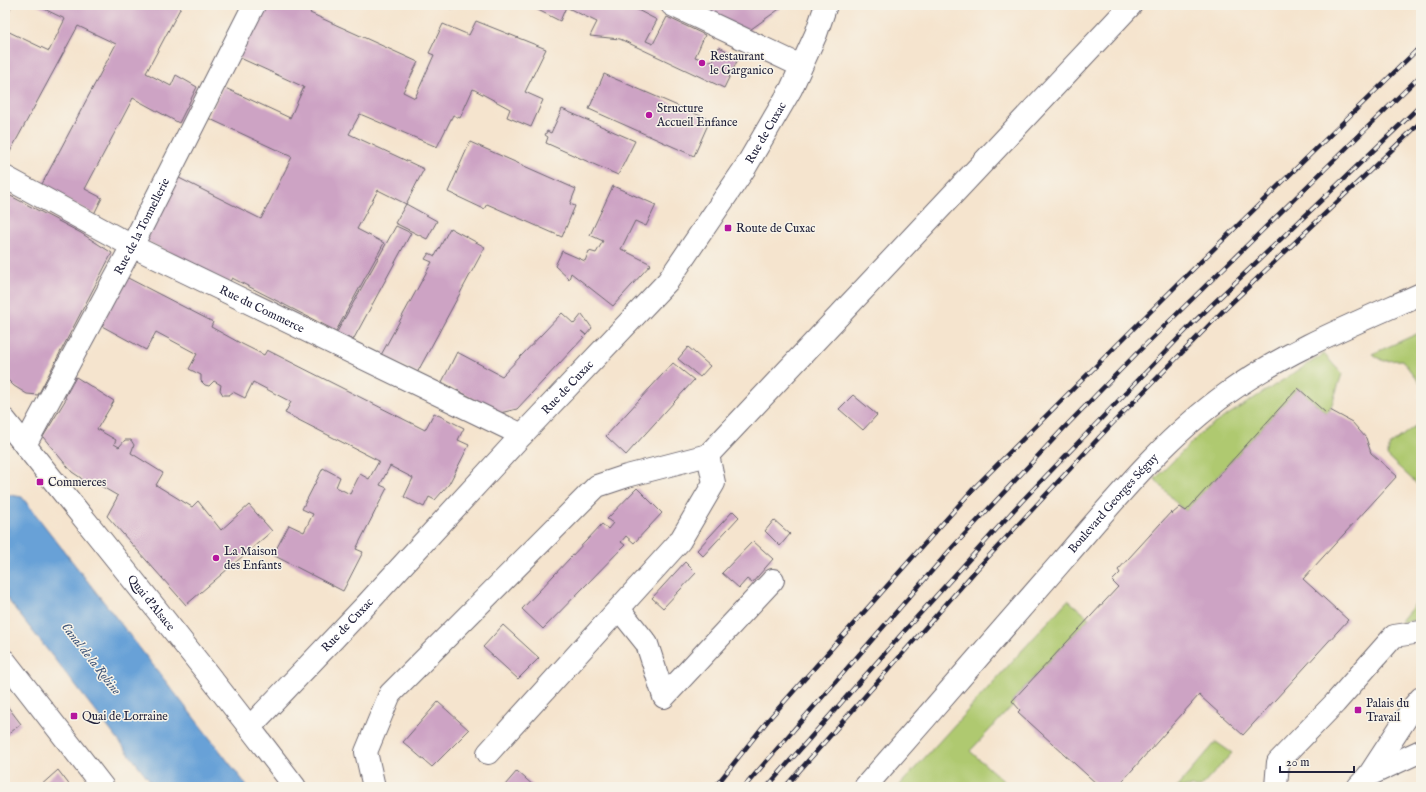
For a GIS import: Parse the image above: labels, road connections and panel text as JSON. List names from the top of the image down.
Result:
{
  "streets": {
    "street": [
      "Rue de Cuxac",
      "Rue de la Tonnellerie",
      "Rue du Commerce",
      "Boulevard Georges Séguy",
      "Quai d'Alsace"
    ]
  },
  "crossings": [
    ["Rue de Cuxac", "Rue du Commerce"],
    ["Rue de Cuxac", "Quai d'Alsace"],
    ["Rue de la Tonnellerie", "Rue du Commerce"],
    ["Rue de la Tonnellerie", "Quai d'Alsace"]
  ],
  "water": ["Canal de la Robine"],
  "places": {
    "other": ["Restaurant le Garganico", "Structure Accueil Enfance", "La Maison des Enfants"],
    "transit": [
      "Route de Cuxac",
      "Commerces",
      "Palais du Travail",
      "Quai de Lorraine"
    ]
  },
  "scale_bar": "20 m"
}
